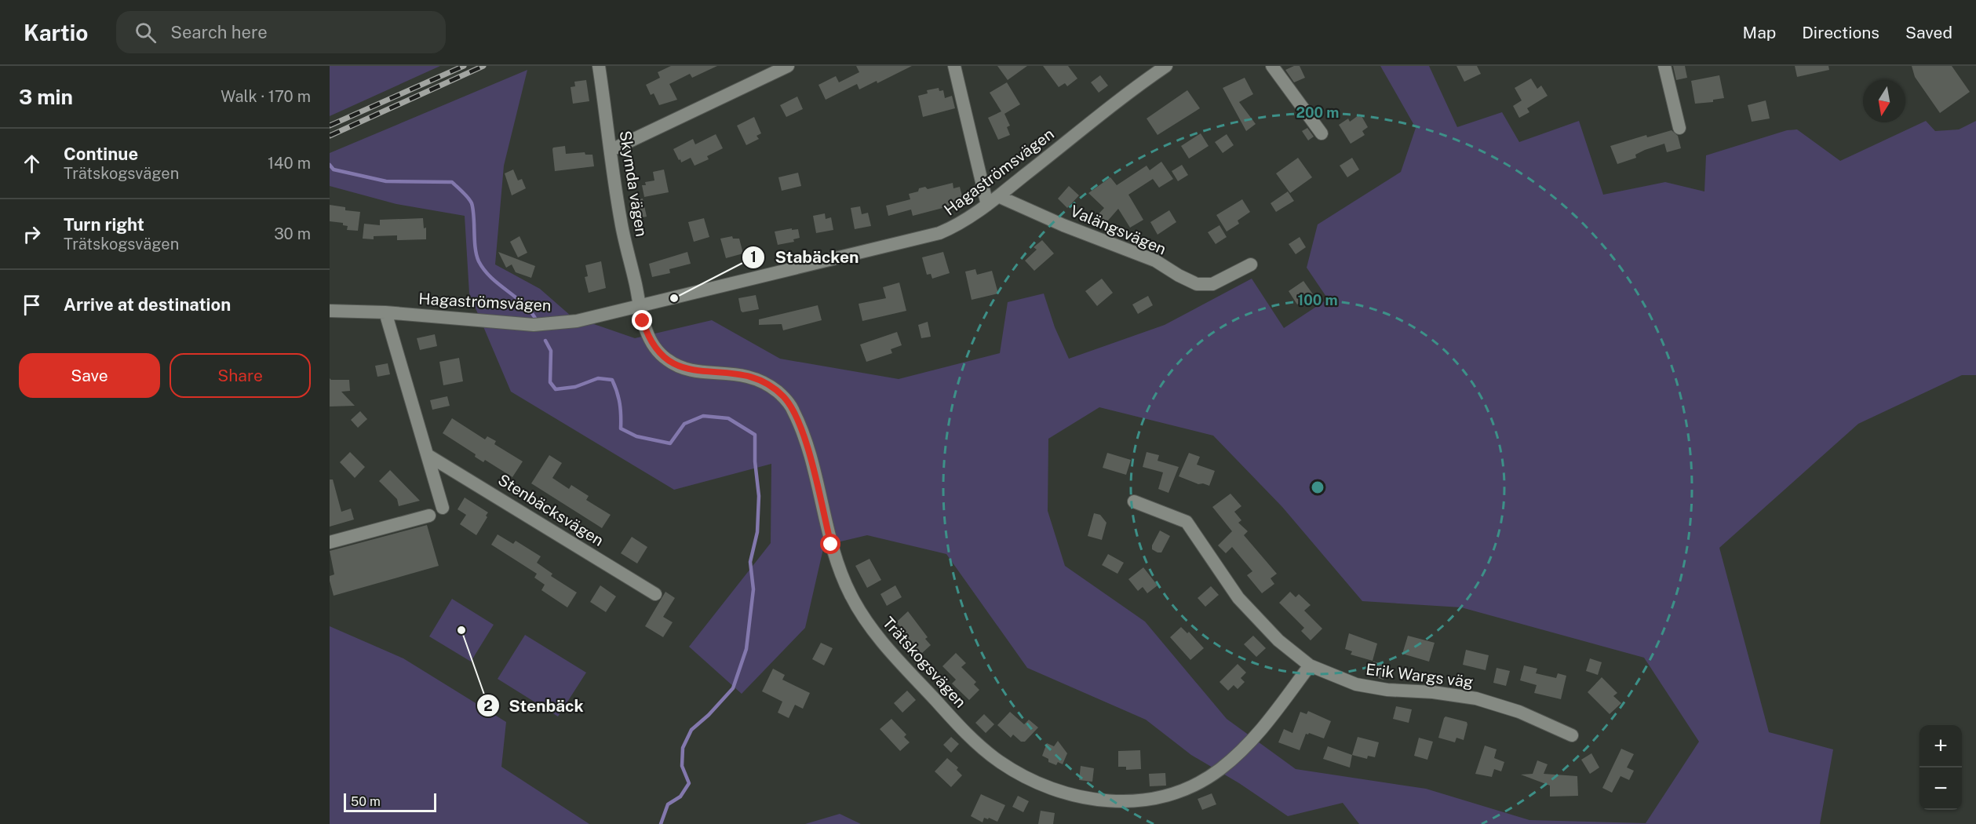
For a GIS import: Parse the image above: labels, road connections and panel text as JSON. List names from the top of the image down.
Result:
{
  "streets": {
    "street": [
      "Hagaströmsvägen",
      "Skymda vägen",
      "Valängsvägen",
      "Stenbäcksvägen",
      "Trätskogsvägen",
      "Erik Wargs väg"
    ]
  },
  "crossings": [
    ["Hagaströmsvägen", "Skymda vägen"],
    ["Hagaströmsvägen", "Valängsvägen"],
    ["Hagaströmsvägen", "Trätskogsvägen"],
    ["Skymda vägen", "Trätskogsvägen"],
    ["Trätskogsvägen", "Erik Wargs väg"]
  ],
  "places": ["Stabäcken", "Stenbäck"],
  "scale_bar": "50 m",
  "north": "bottom",
  "page": {
    "header": "Kartio",
    "search": "Search here",
    "nav": ["Map", "Directions", "Saved"],
    "heading": ["3 min", "Walk · 170 m"],
    "list": [
      ["Continue", "Trätskogsvägen", "140 m"],
      ["Turn right", "Trätskogsvägen", "30 m"],
      "Arrive at destination"
    ],
    "buttons": ["Save", "Share"],
    "map_buttons": ["+", "−"],
    "scale": "50 m"
  },
  "rings": ["200 m", "100 m"]
}
